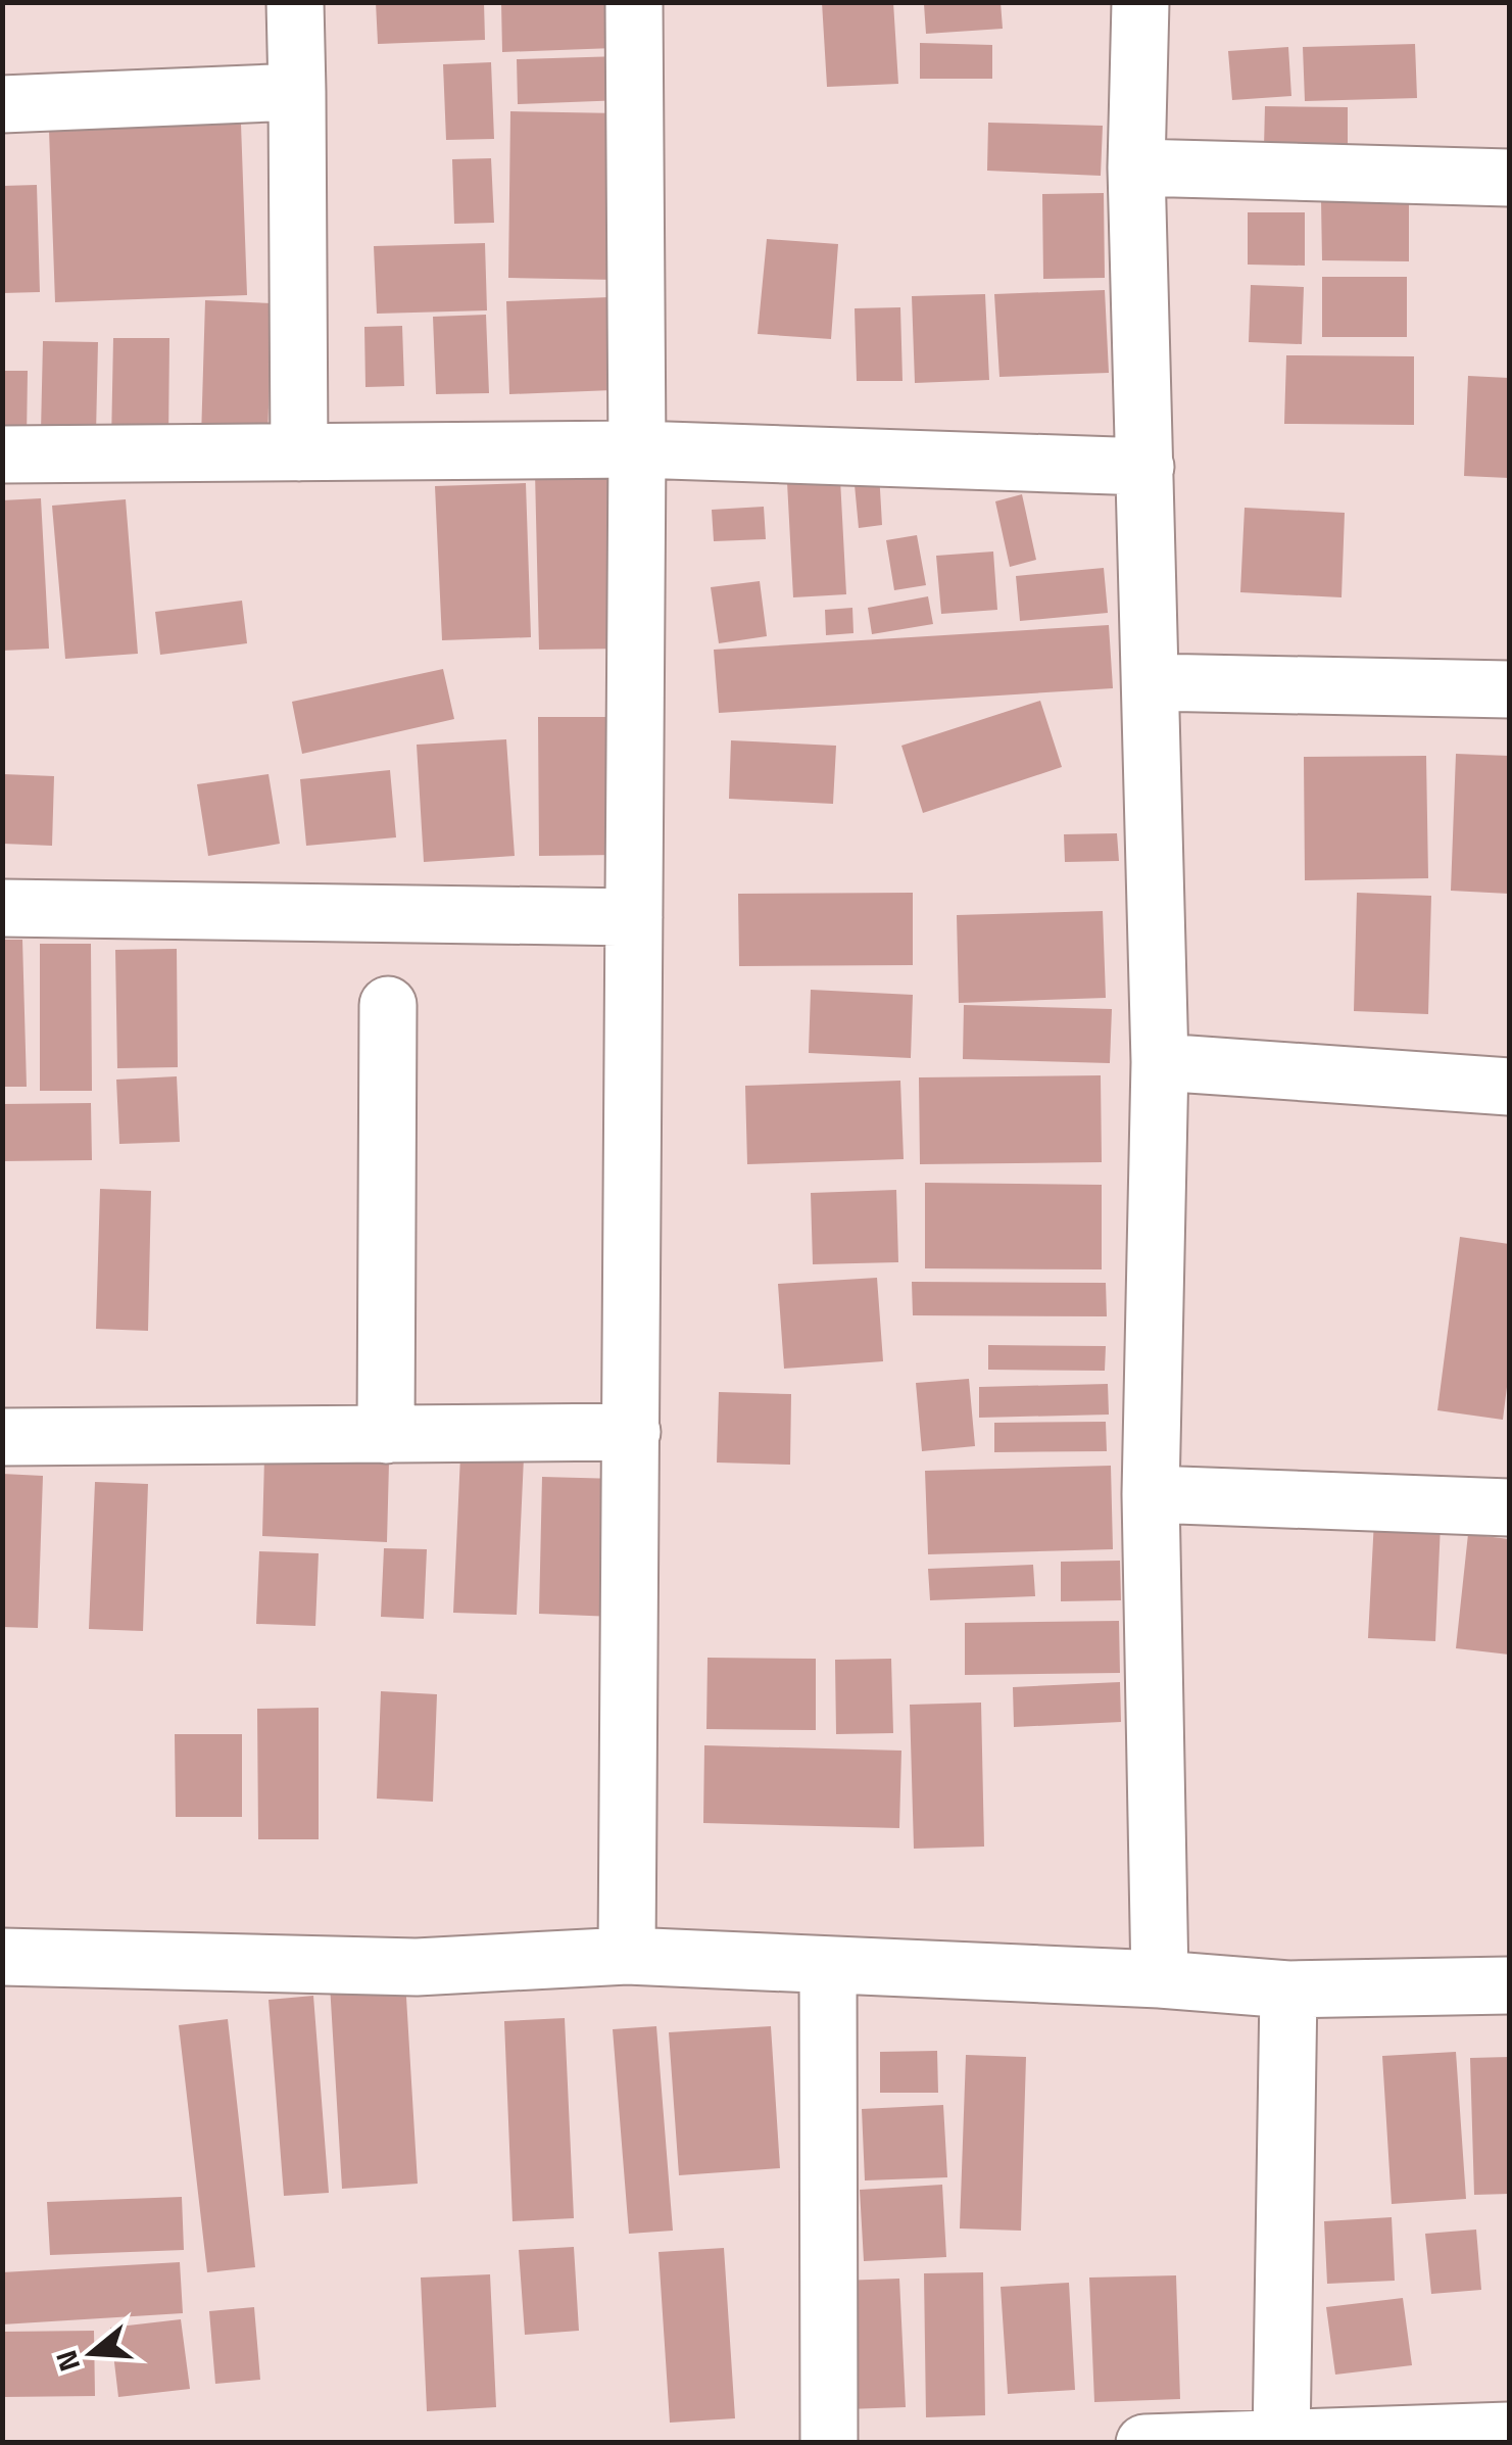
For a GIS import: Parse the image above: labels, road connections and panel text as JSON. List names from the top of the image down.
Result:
{
  "north": "left"
}
